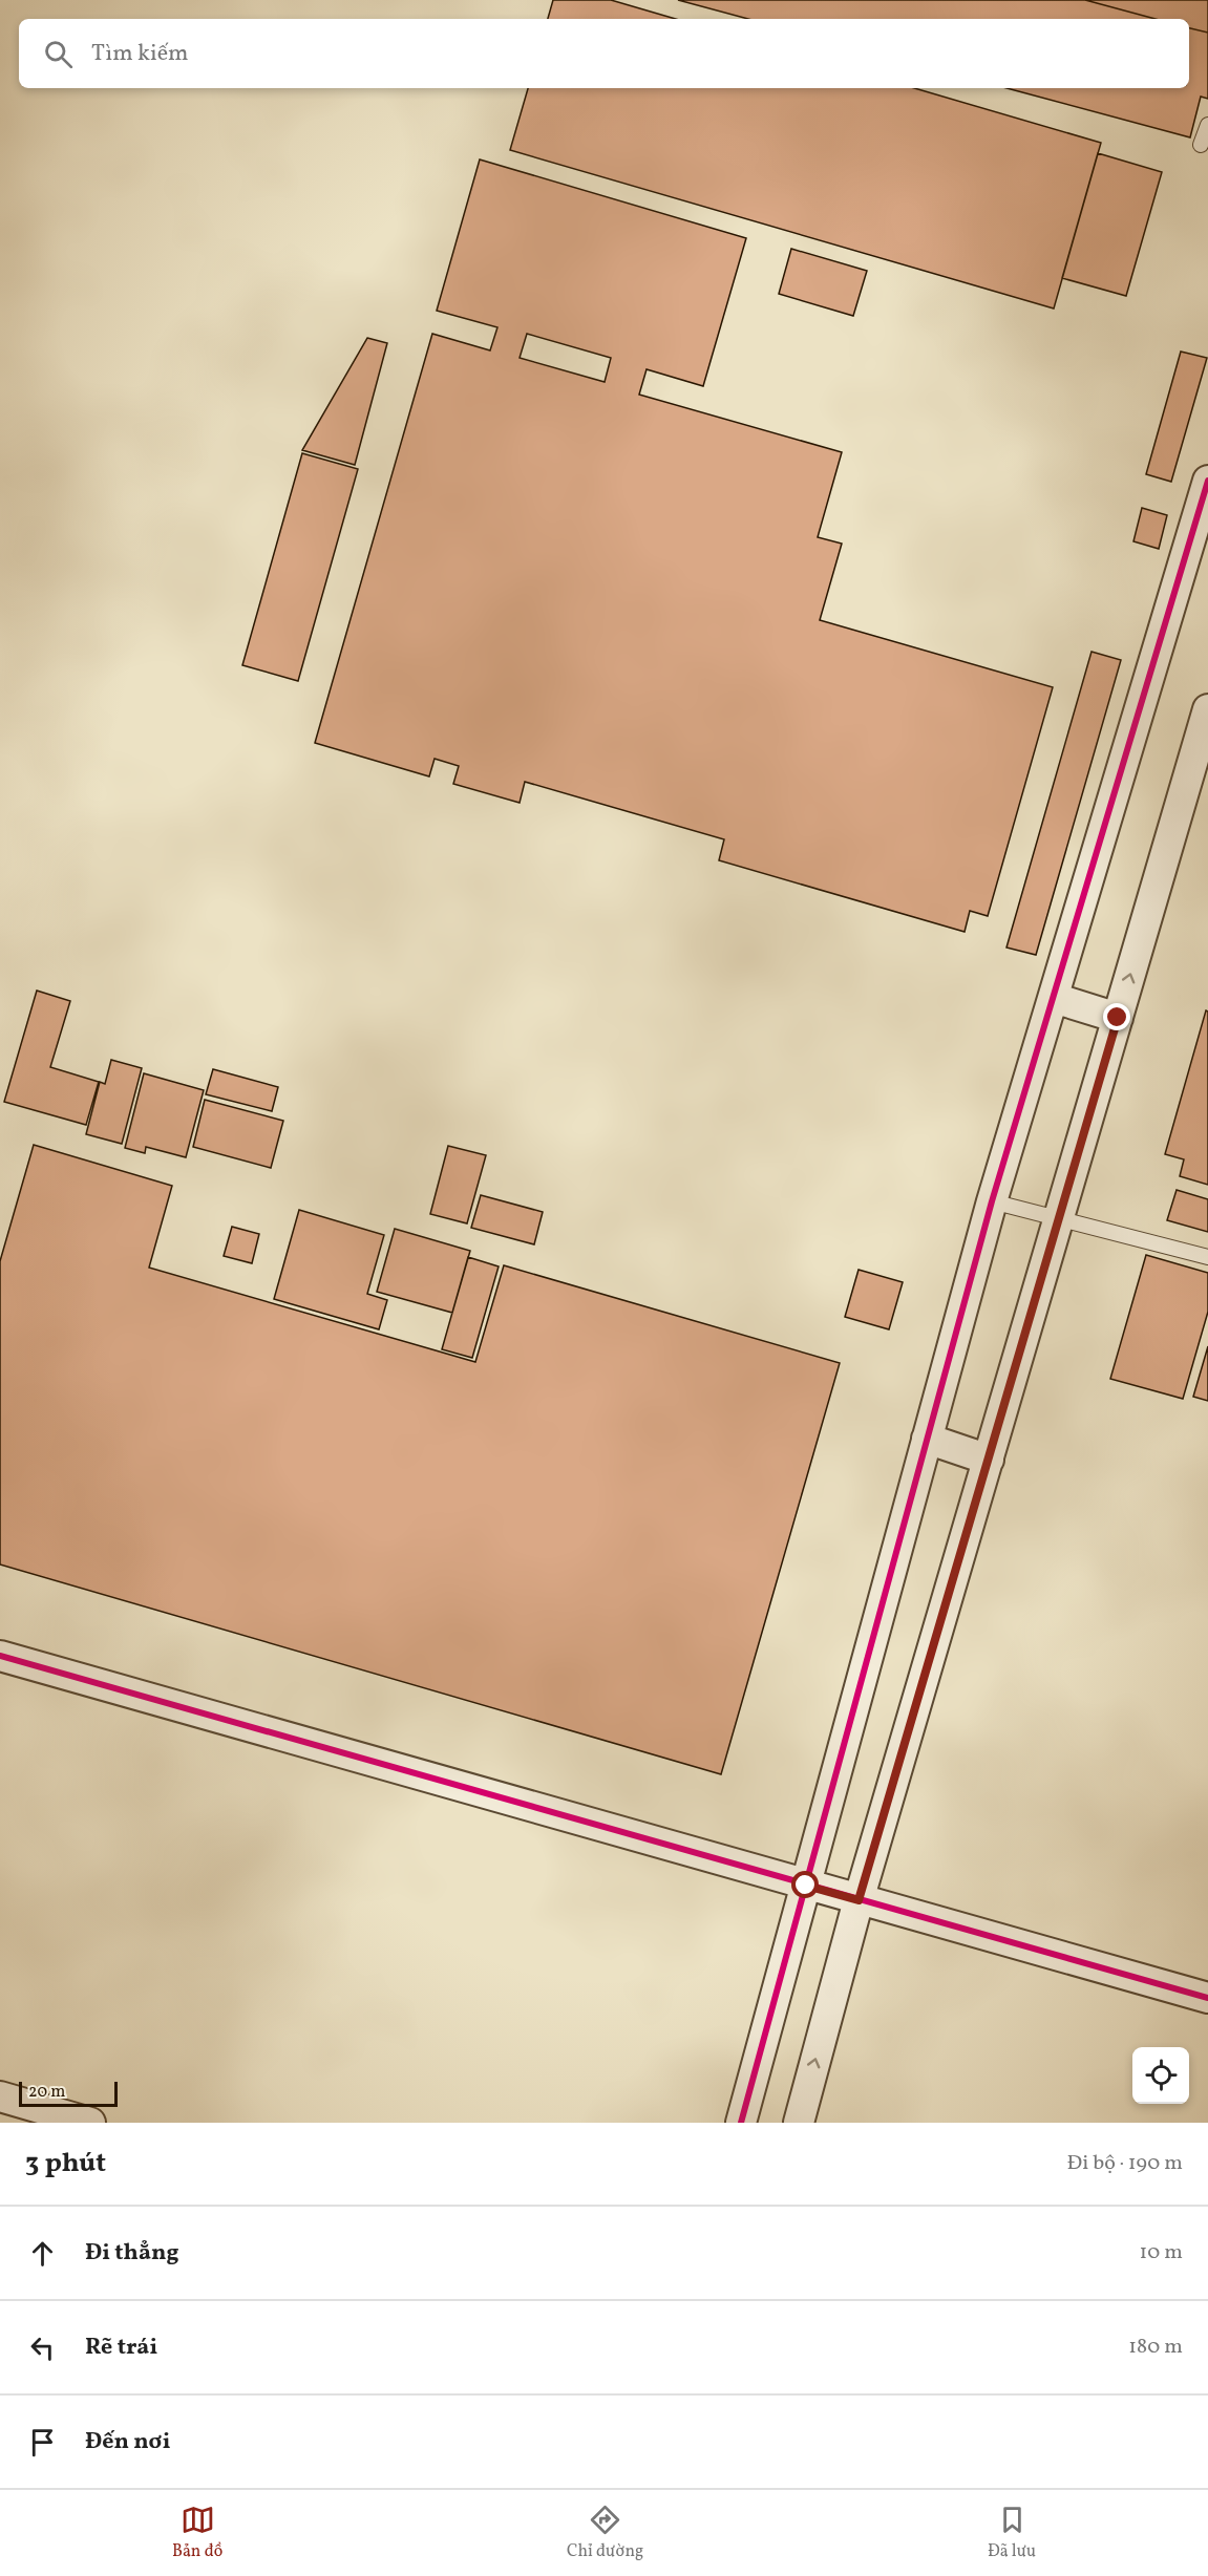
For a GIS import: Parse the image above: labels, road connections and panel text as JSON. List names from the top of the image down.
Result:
{
  "scale_bar": "20 m",
  "page": {
    "search": "Tìm kiếm",
    "scale": "20 m",
    "heading": ["3 phút", "Đi bộ · 190 m"],
    "list": [
      ["Đi thẳng", "10 m"],
      ["Rẽ trái", "180 m"],
      "Đến nơi"
    ],
    "nav": ["Bản đồ", "Chỉ đường", "Đã lưu"]
  }
}
